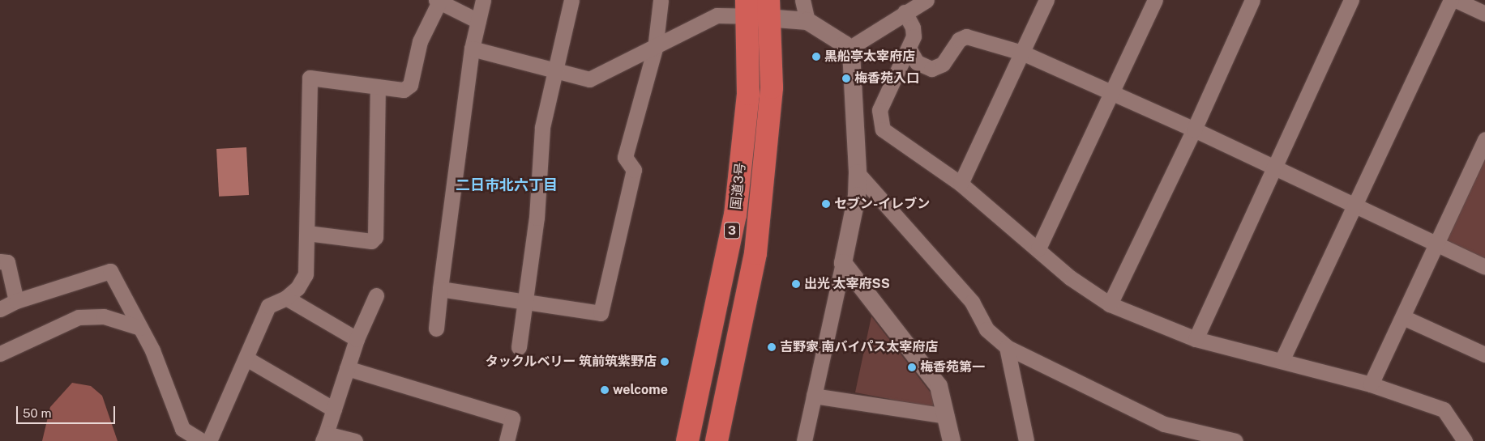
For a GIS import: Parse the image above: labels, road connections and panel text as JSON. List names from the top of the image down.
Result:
{
  "streets": {
    "highway": ["国道3号", "3"]
  },
  "districts": ["二日市北六丁目"],
  "places": [
    "黒船亭太宰府店",
    "梅香苑入口",
    "セブン-イレブン",
    "出光 太宰府SS",
    "吉野家 南バイパス太宰府店",
    "タックルベリー 筑前筑紫野店",
    "梅香苑第一",
    "welcome"
  ],
  "scale_bar": "50 m"
}
